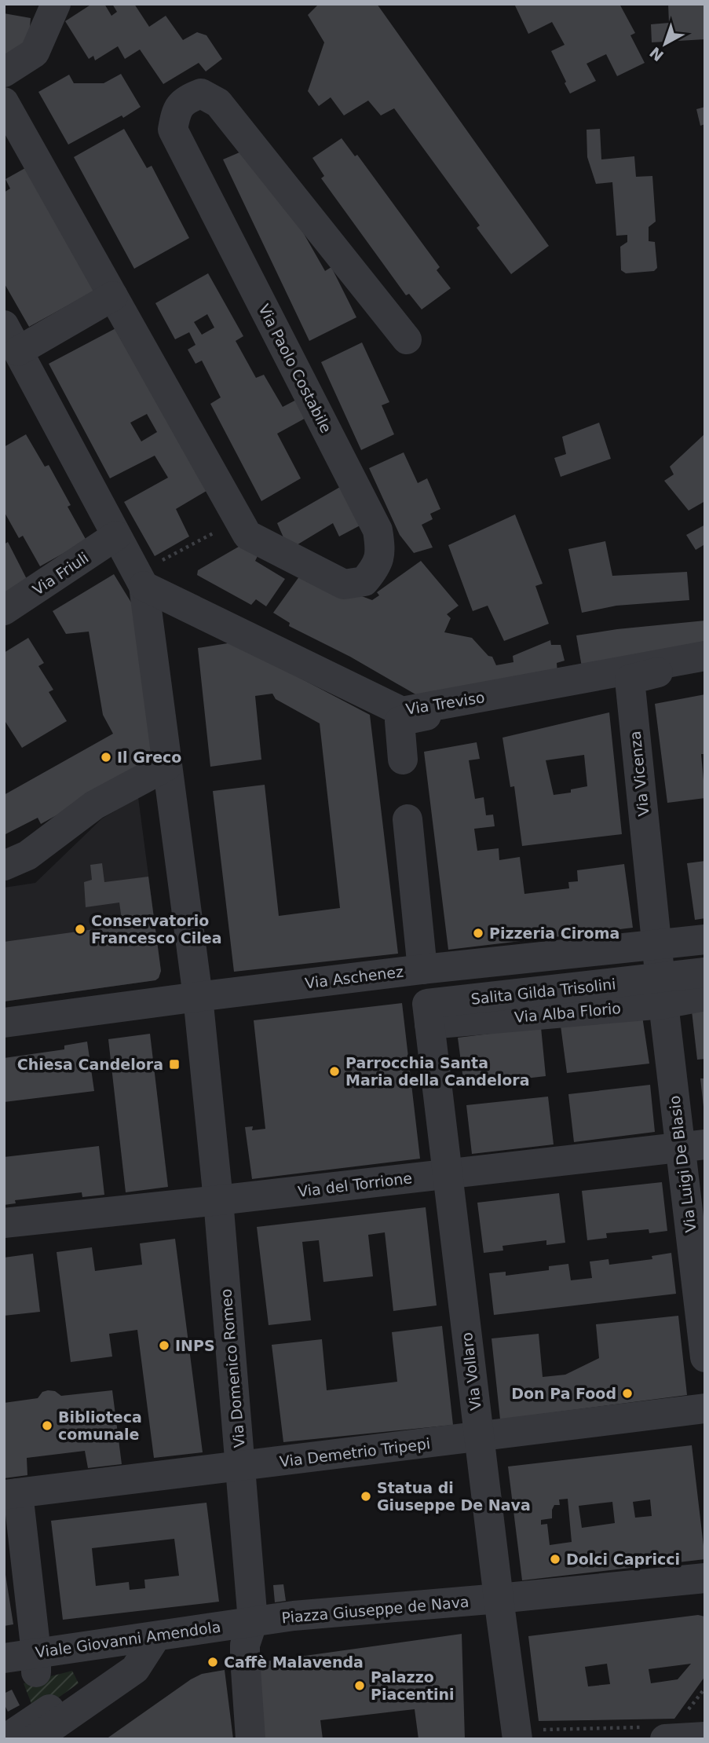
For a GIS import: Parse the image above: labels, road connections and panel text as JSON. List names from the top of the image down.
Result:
{
  "streets": {
    "street": [
      "Via Paolo Costabile",
      "Via Friuli",
      "Via Treviso",
      "Via Vicenza",
      "Via Aschenez",
      "Salita Gilda Trisolini",
      "Via Luigi De Blasio",
      "Via del Torrione",
      "Via Domenico Romeo",
      "Via Vollaro",
      "Via Demetrio Tripepi",
      "Piazza Giuseppe de Nava",
      "Viale Giovanni Amendola"
    ]
  },
  "crossings": [
    ["Via Treviso", "Via Domenico Romeo"],
    ["Via Vicenza", "Via Aschenez"],
    ["Via Vicenza", "Salita Gilda Trisolini"],
    ["Via Vicenza", "Via Luigi De Blasio"],
    ["Via Aschenez", "Via Domenico Romeo"],
    ["Salita Gilda Trisolini", "Via Luigi De Blasio"],
    ["Salita Gilda Trisolini", "Via Vollaro"],
    ["Via Luigi De Blasio", "Via del Torrione"],
    ["Via del Torrione", "Via Domenico Romeo"],
    ["Via del Torrione", "Via Vollaro"],
    ["Via Domenico Romeo", "Via Demetrio Tripepi"],
    ["Via Domenico Romeo", "Piazza Giuseppe de Nava"],
    ["Via Domenico Romeo", "Viale Giovanni Amendola"],
    ["Via Vollaro", "Via Demetrio Tripepi"],
    ["Via Vollaro", "Piazza Giuseppe de Nava"],
    ["Piazza Giuseppe de Nava", "Viale Giovanni Amendola"]
  ],
  "places": {
    "other": [
      "Il Greco",
      "Conservatorio Francesco Cilea",
      "Pizzeria Ciroma",
      "Parrocchia Santa Maria della Candelora",
      "INPS",
      "Don Pa Food",
      "Biblioteca comunale",
      "Statua di Giuseppe De Nava",
      "Dolci Capricci",
      "Caffè Malavenda",
      "Palazzo Piacentini"
    ],
    "transit": ["Chiesa Candelora"]
  },
  "north": "bottom left"
}
